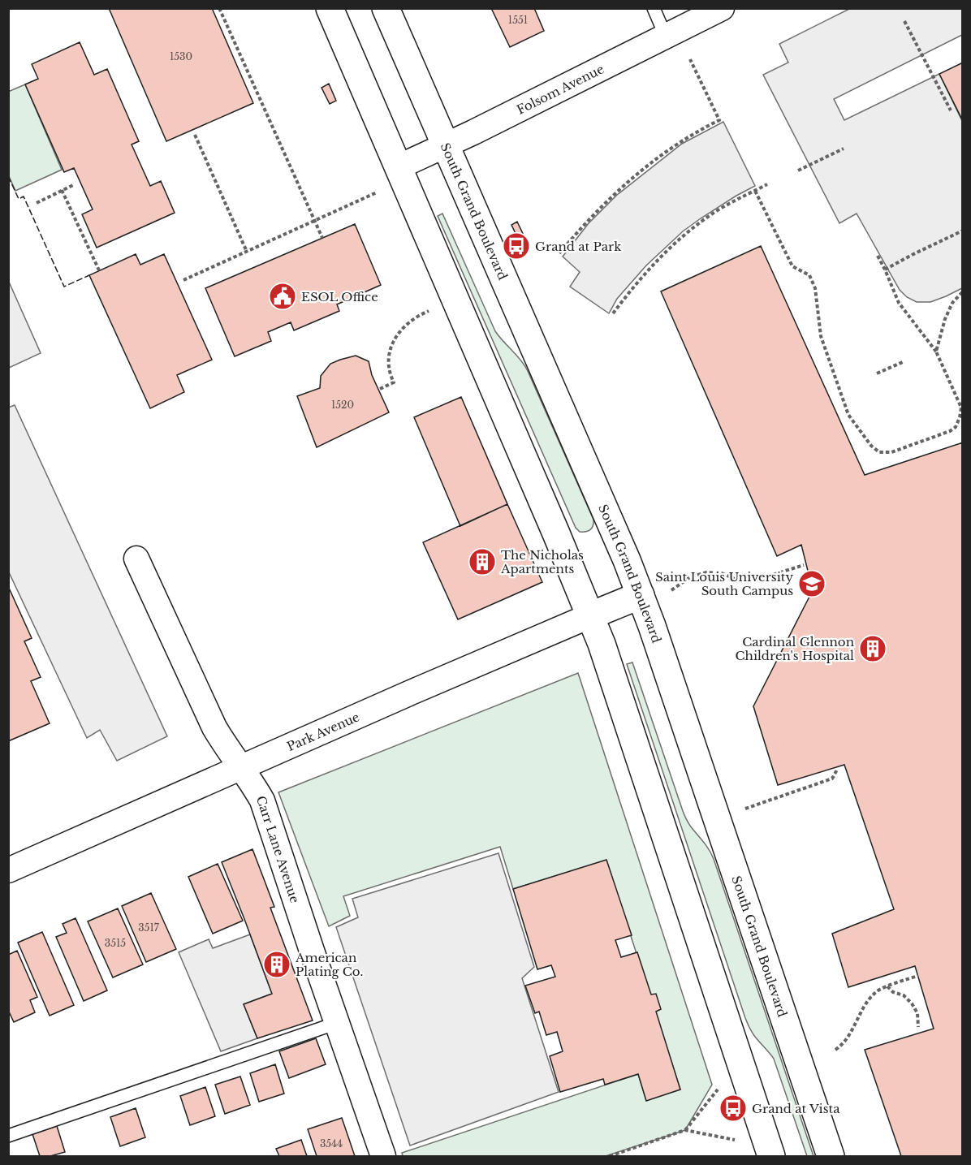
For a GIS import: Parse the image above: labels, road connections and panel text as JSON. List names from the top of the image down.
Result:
{
  "streets": {
    "main road": ["South Grand Boulevard", "Park Avenue"],
    "street": ["Folsom Avenue", "Carr Lane Avenue"]
  },
  "crossings": [
    ["Folsom Avenue", "South Grand Boulevard"],
    ["South Grand Boulevard", "Park Avenue"],
    ["Park Avenue", "Carr Lane Avenue"]
  ],
  "places": {
    "bus stop": ["Grand at Park", "Grand at Vista"],
    "public building": ["ESOL Office"],
    "building": ["The Nicholas Apartments", "Cardinal Glennon Children's Hospital", "American Plating Co."],
    "school or university": ["Saint Louis University South Campus"]
  },
  "house_numbers": [
    "1551",
    "1530",
    "1520",
    "3517",
    "3515",
    "3544"
  ]
}
